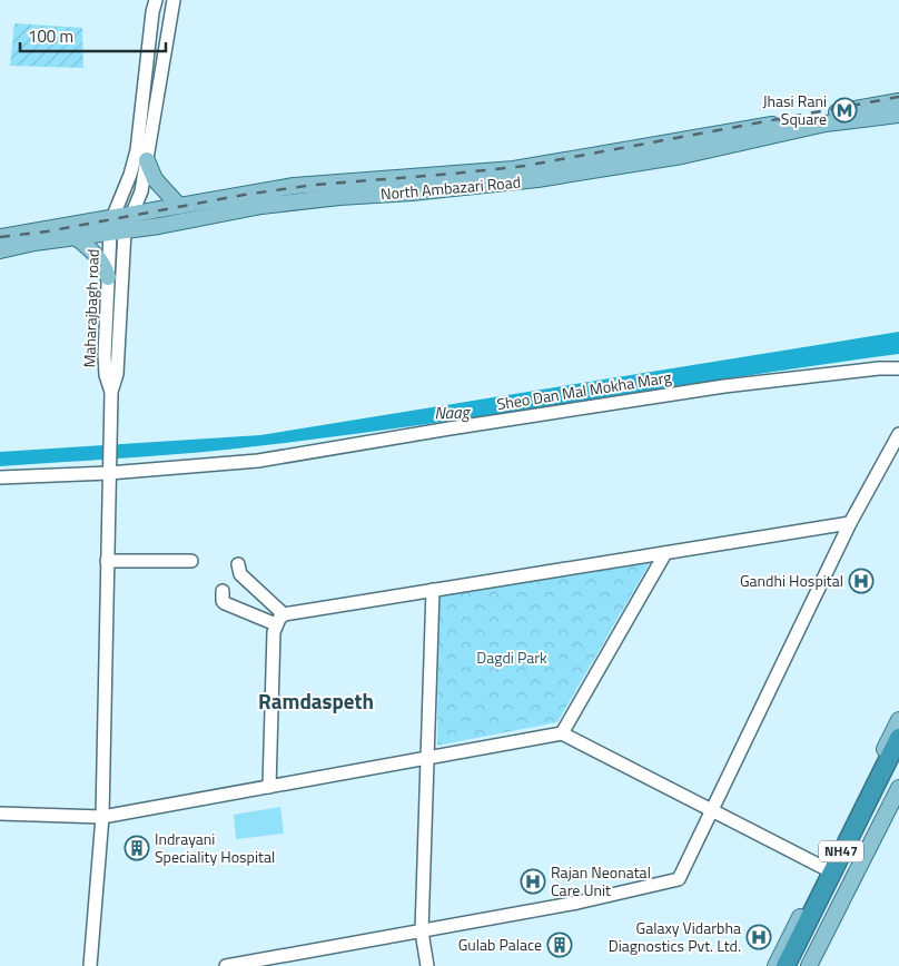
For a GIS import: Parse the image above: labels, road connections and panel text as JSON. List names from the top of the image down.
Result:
{
  "streets": {
    "highway": ["NH47"],
    "main road": ["North Ambazari Road"],
    "street": ["Maharajbagh road", "Sheo Dan Mal Mokha Marg"]
  },
  "crossings": [
    ["North Ambazari Road", "Maharajbagh road"]
  ],
  "districts": ["Ramdaspeth"],
  "water": ["Naag"],
  "parks": ["Dagdi Park"],
  "places": {
    "metro station": ["Jhasi Rani Square"],
    "hospital": ["Gandhi Hospital", "Rajan Neonatal Care Unit", "Galaxy Vidarbha Diagnostics Pvt. Ltd."],
    "building": ["Indrayani Speciality Hospital", "Gulab Palace"]
  },
  "scale_bar": "100 m"
}
